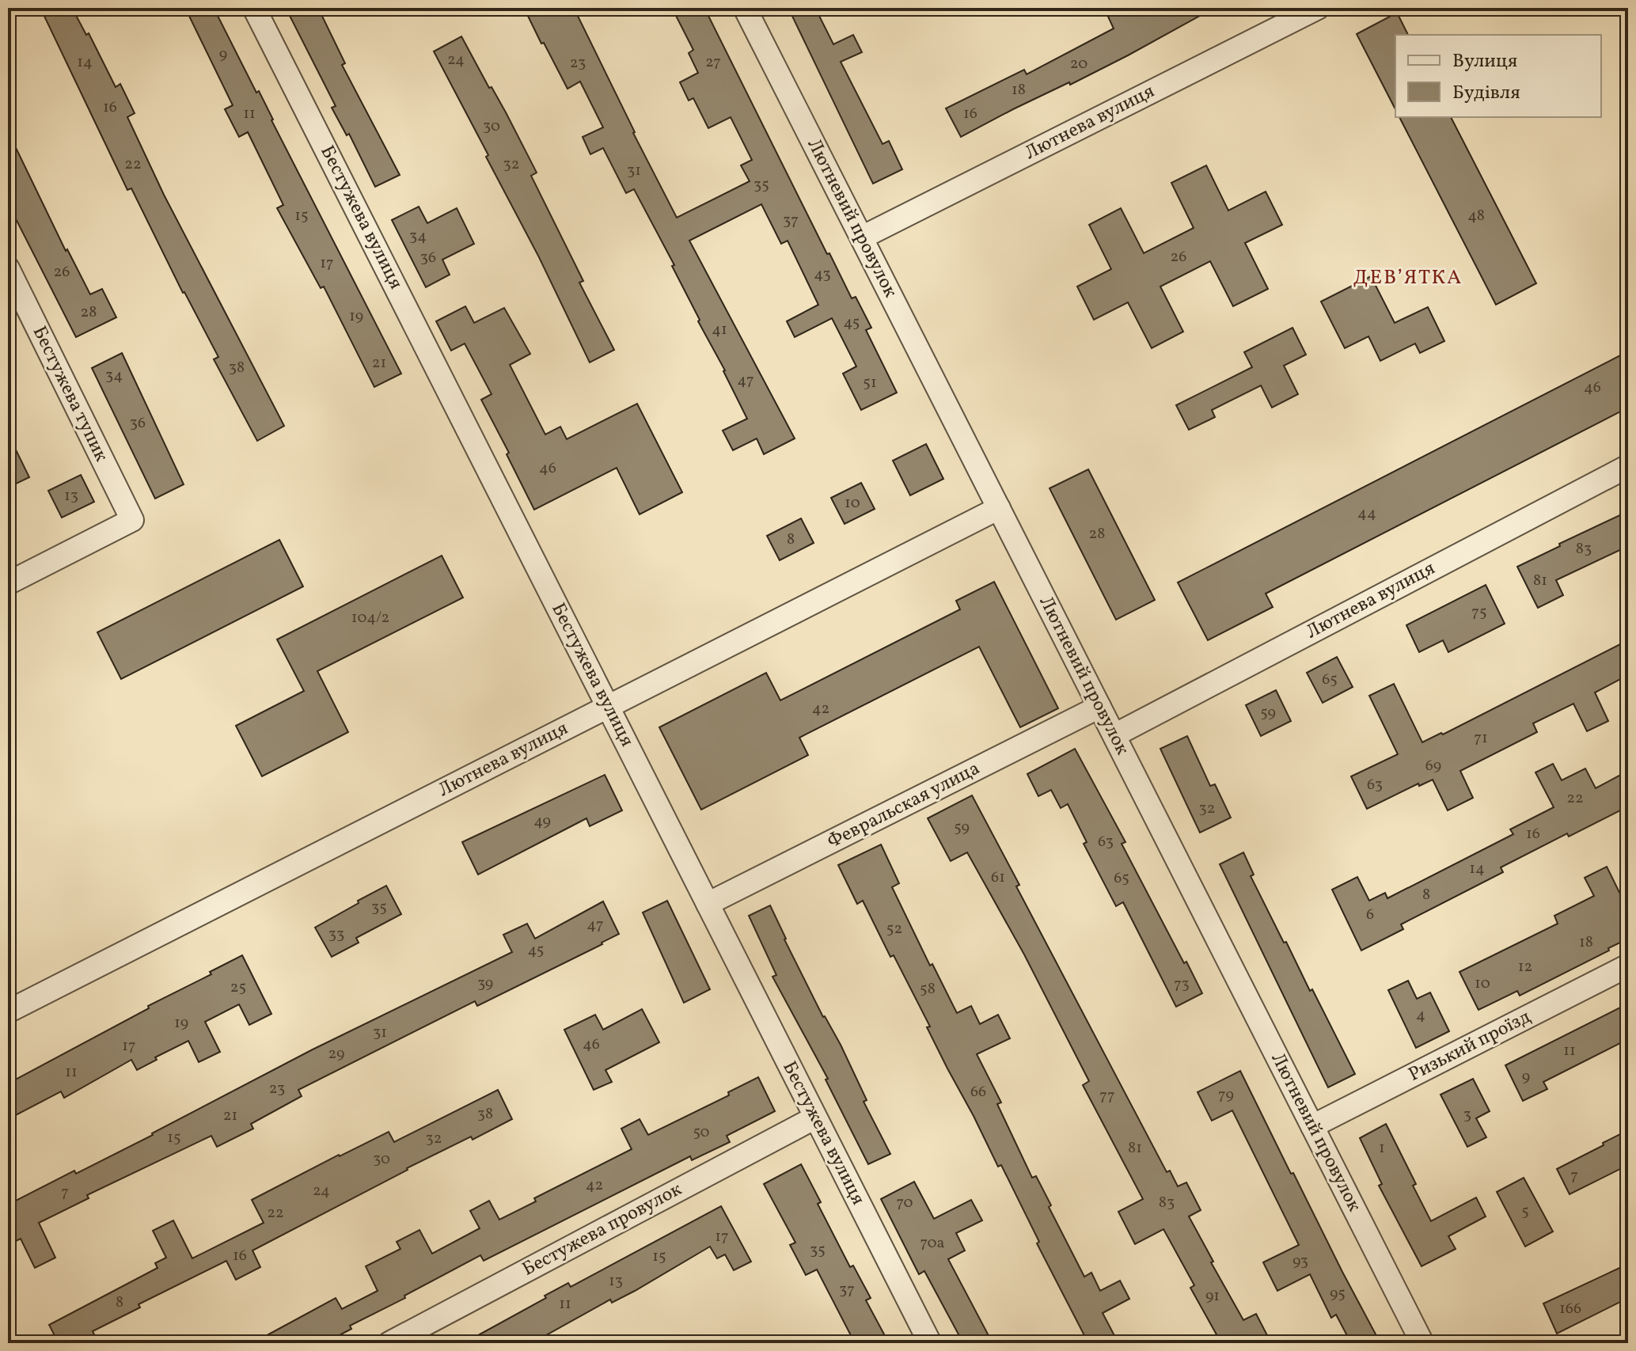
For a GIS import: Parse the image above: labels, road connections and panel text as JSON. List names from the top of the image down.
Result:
{
  "streets": {
    "street": [
      "Лютнева вулиця",
      "Бестужева вулиця",
      "Лютневий провулок",
      "Бестужева тупик",
      "Февральская улица",
      "Ризький проїзд",
      "Бестужева провулок"
    ]
  },
  "crossings": [
    ["Лютнева вулиця", "Бестужева вулиця"],
    ["Лютнева вулиця", "Лютневий провулок"],
    ["Бестужева вулиця", "Февральская улица"],
    ["Бестужева вулиця", "Бестужева провулок"],
    ["Лютневий провулок", "Февральская улица"],
    ["Лютневий провулок", "Ризький проїзд"]
  ],
  "districts": ["ДЕВ’ЯТКА"],
  "house_numbers": [
    "9",
    "24",
    "14",
    "27",
    "23",
    "20",
    "18",
    "16",
    "11",
    "16",
    "30",
    "22",
    "32",
    "31",
    "35",
    "15",
    "48",
    "37",
    "34",
    "26",
    "36",
    "17",
    "26",
    "43",
    "28",
    "19",
    "45",
    "41",
    "21",
    "38",
    "34",
    "47",
    "51",
    "46",
    "36",
    "46",
    "13",
    "10",
    "44",
    "28",
    "8",
    "83",
    "81",
    "75",
    "104/2",
    "65",
    "42",
    "59",
    "71",
    "69",
    "63",
    "22",
    "32",
    "49",
    "59",
    "16",
    "63",
    "14",
    "61",
    "65",
    "8",
    "35",
    "6",
    "47",
    "52",
    "33",
    "18",
    "45",
    "12",
    "39",
    "10",
    "73",
    "25",
    "58",
    "4",
    "19",
    "31",
    "46",
    "17",
    "11",
    "29",
    "11",
    "9",
    "23",
    "66",
    "79",
    "77",
    "38",
    "3",
    "21",
    "50",
    "15",
    "32",
    "81",
    "1",
    "30",
    "7",
    "42",
    "24",
    "7",
    "70",
    "83",
    "5",
    "22",
    "17",
    "70а",
    "35",
    "16",
    "15",
    "93",
    "13",
    "37",
    "95",
    "91",
    "8",
    "11",
    "166"
  ],
  "legend": ["Вулиця", "Будівля"]
}
